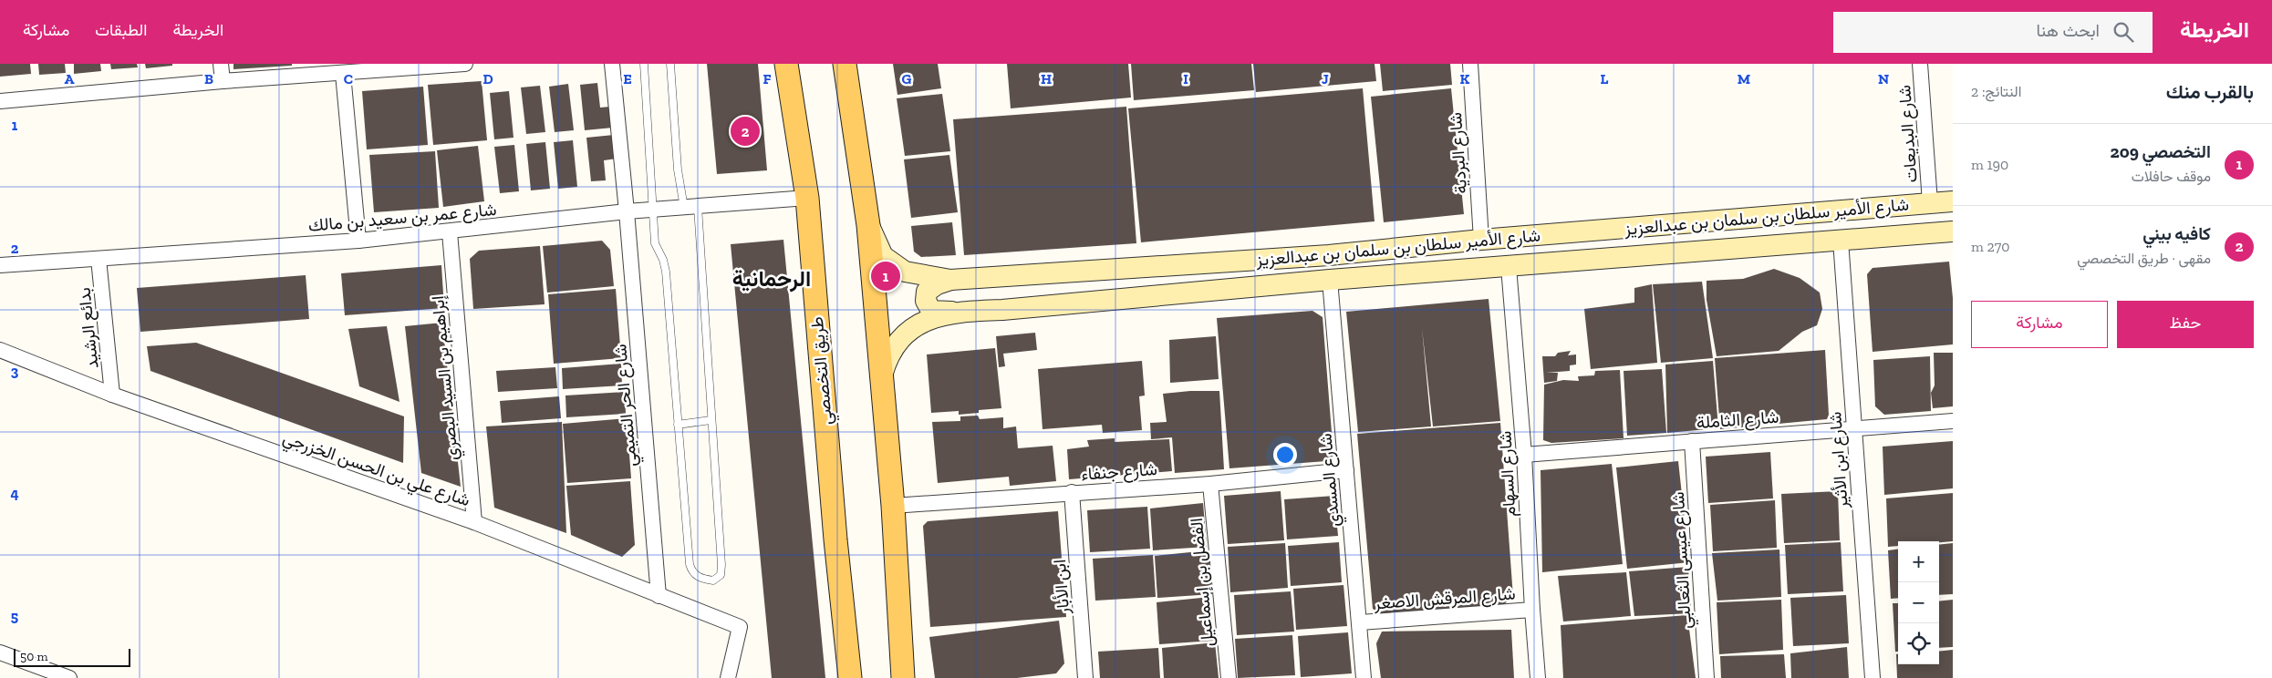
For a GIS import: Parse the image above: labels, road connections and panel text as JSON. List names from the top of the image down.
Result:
{
  "streets": {
    "main road": ["طريق التخصصي"],
    "street": [
      "شارع البديعات",
      "شارع البردية",
      "شارع الأمير سلطان بن سلمان بن عبدالعزيز",
      "شارع عمر بن سعيد بن مالك",
      "بدائع الرشيد",
      "إبراهيم بن السيد البصري",
      "شارع الحر التميمي",
      "شارع الثاملة",
      "شارع ابن الأثير",
      "شارع علي بن الحسن الخزرجي",
      "شارع جنفاء",
      "شارع السهام",
      "شارع المسدي",
      "شارع عيسى الثعالبي",
      "الفضل بن إسماعيل",
      "ابن الأبار",
      "شارع المرقش الاصغر"
    ]
  },
  "crossings": [
    ["شارع البديعات", "شارع الأمير سلطان بن سلمان بن عبدالعزيز"],
    ["شارع البردية", "شارع الأمير سلطان بن سلمان بن عبدالعزيز"],
    ["شارع الأمير سلطان بن سلمان بن عبدالعزيز", "شارع ابن الأثير"],
    ["شارع الأمير سلطان بن سلمان بن عبدالعزيز", "شارع السهام"],
    ["شارع الأمير سلطان بن سلمان بن عبدالعزيز", "شارع المسدي"],
    ["شارع عمر بن سعيد بن مالك", "بدائع الرشيد"],
    ["شارع عمر بن سعيد بن مالك", "طريق التخصصي"],
    ["شارع عمر بن سعيد بن مالك", "إبراهيم بن السيد البصري"],
    ["شارع عمر بن سعيد بن مالك", "شارع الحر التميمي"],
    ["بدائع الرشيد", "شارع علي بن الحسن الخزرجي"],
    ["إبراهيم بن السيد البصري", "شارع علي بن الحسن الخزرجي"],
    ["شارع الحر التميمي", "شارع علي بن الحسن الخزرجي"],
    ["شارع الثاملة", "شارع ابن الأثير"],
    ["شارع الثاملة", "شارع السهام"],
    ["شارع الثاملة", "شارع عيسى الثعالبي"],
    ["شارع جنفاء", "شارع المسدي"],
    ["شارع جنفاء", "الفضل بن إسماعيل"],
    ["شارع جنفاء", "ابن الأبار"],
    ["شارع السهام", "شارع المرقش الاصغر"],
    ["شارع المسدي", "شارع المرقش الاصغر"]
  ],
  "districts": ["الرحمانية"],
  "scale_bar": "50 m",
  "page": {
    "header": "الخريطة",
    "search": "ابحث هنا",
    "nav": ["الخريطة", "الطبقات", "مشاركة"],
    "heading": ["بالقرب منك", "النتائج: 2"],
    "pins": ["2", "1"],
    "list": [
      {
        "mark": "1",
        "name": "التخصصي 209",
        "note": "موقف حافلات",
        "value": "190 m"
      },
      {
        "mark": "2",
        "name": "كافيه بيني",
        "note": "مقهى · طريق التخصصي",
        "value": "270 m"
      }
    ],
    "buttons": ["حفظ", "مشاركة"],
    "map_buttons": ["+", "−"],
    "scale": "50 m"
  },
  "grid": {
    "columns": [
      "A",
      "B",
      "C",
      "D",
      "E",
      "F",
      "G",
      "H",
      "I",
      "J",
      "K",
      "L",
      "M",
      "N"
    ],
    "rows": [
      "1",
      "2",
      "3",
      "4",
      "5"
    ]
  }
}
